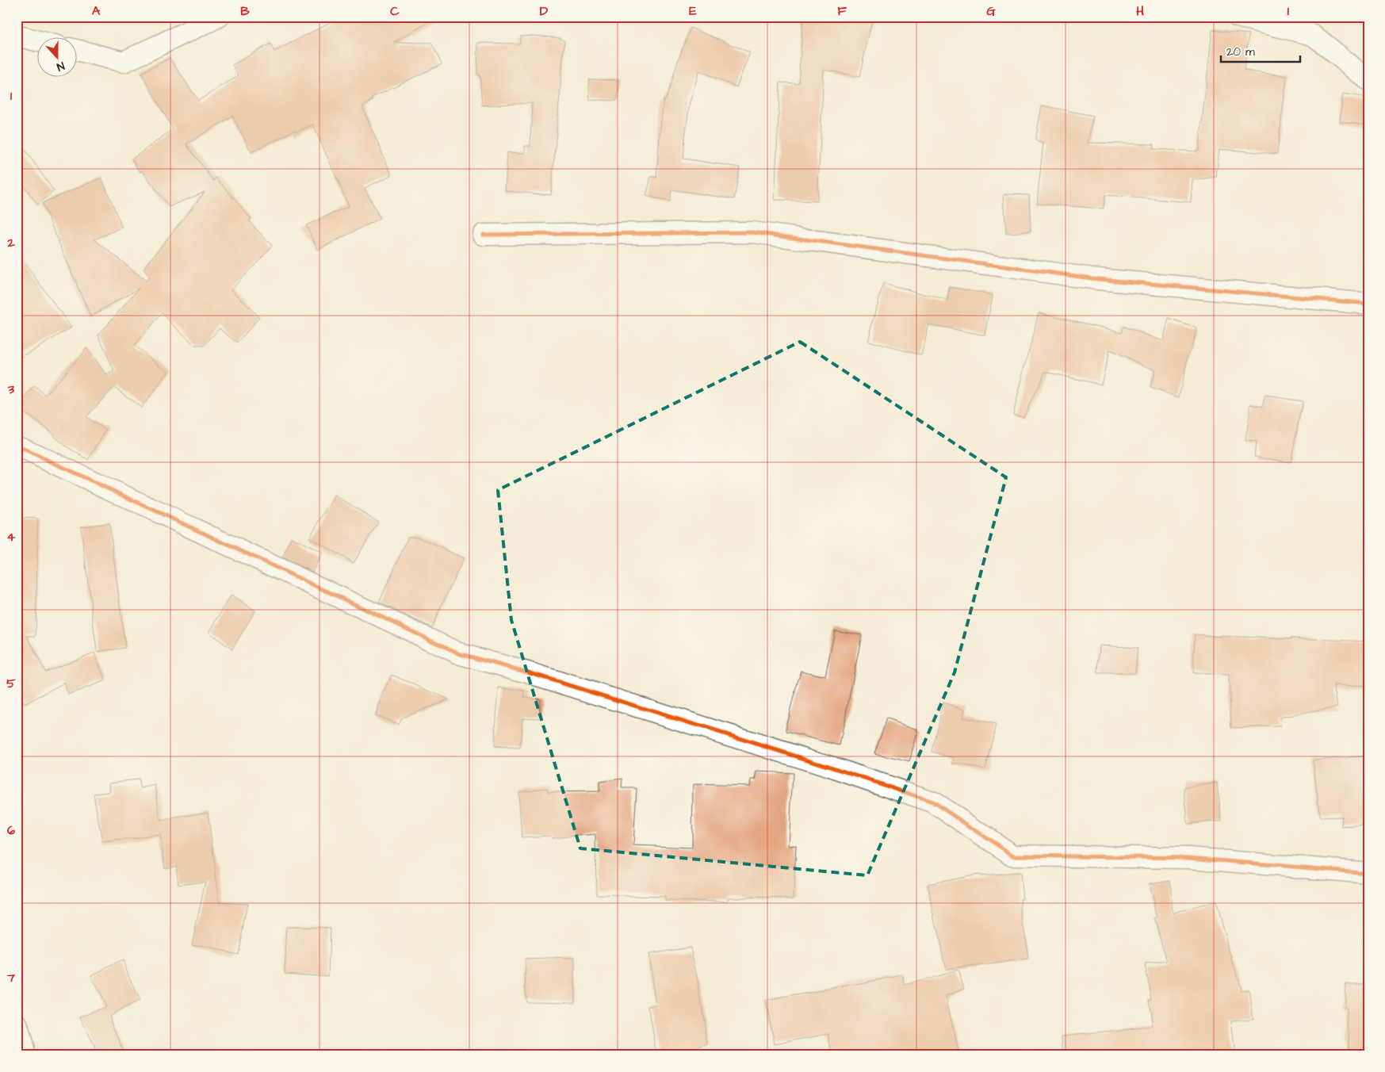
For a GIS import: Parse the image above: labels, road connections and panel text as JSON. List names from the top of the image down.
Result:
{
  "scale_bar": "20 m",
  "north": "bottom",
  "grid": {
    "columns": [
      "A",
      "B",
      "C",
      "D",
      "E",
      "F",
      "G",
      "H",
      "I"
    ],
    "rows": [
      "1",
      "2",
      "3",
      "4",
      "5",
      "6",
      "7"
    ]
  }
}
